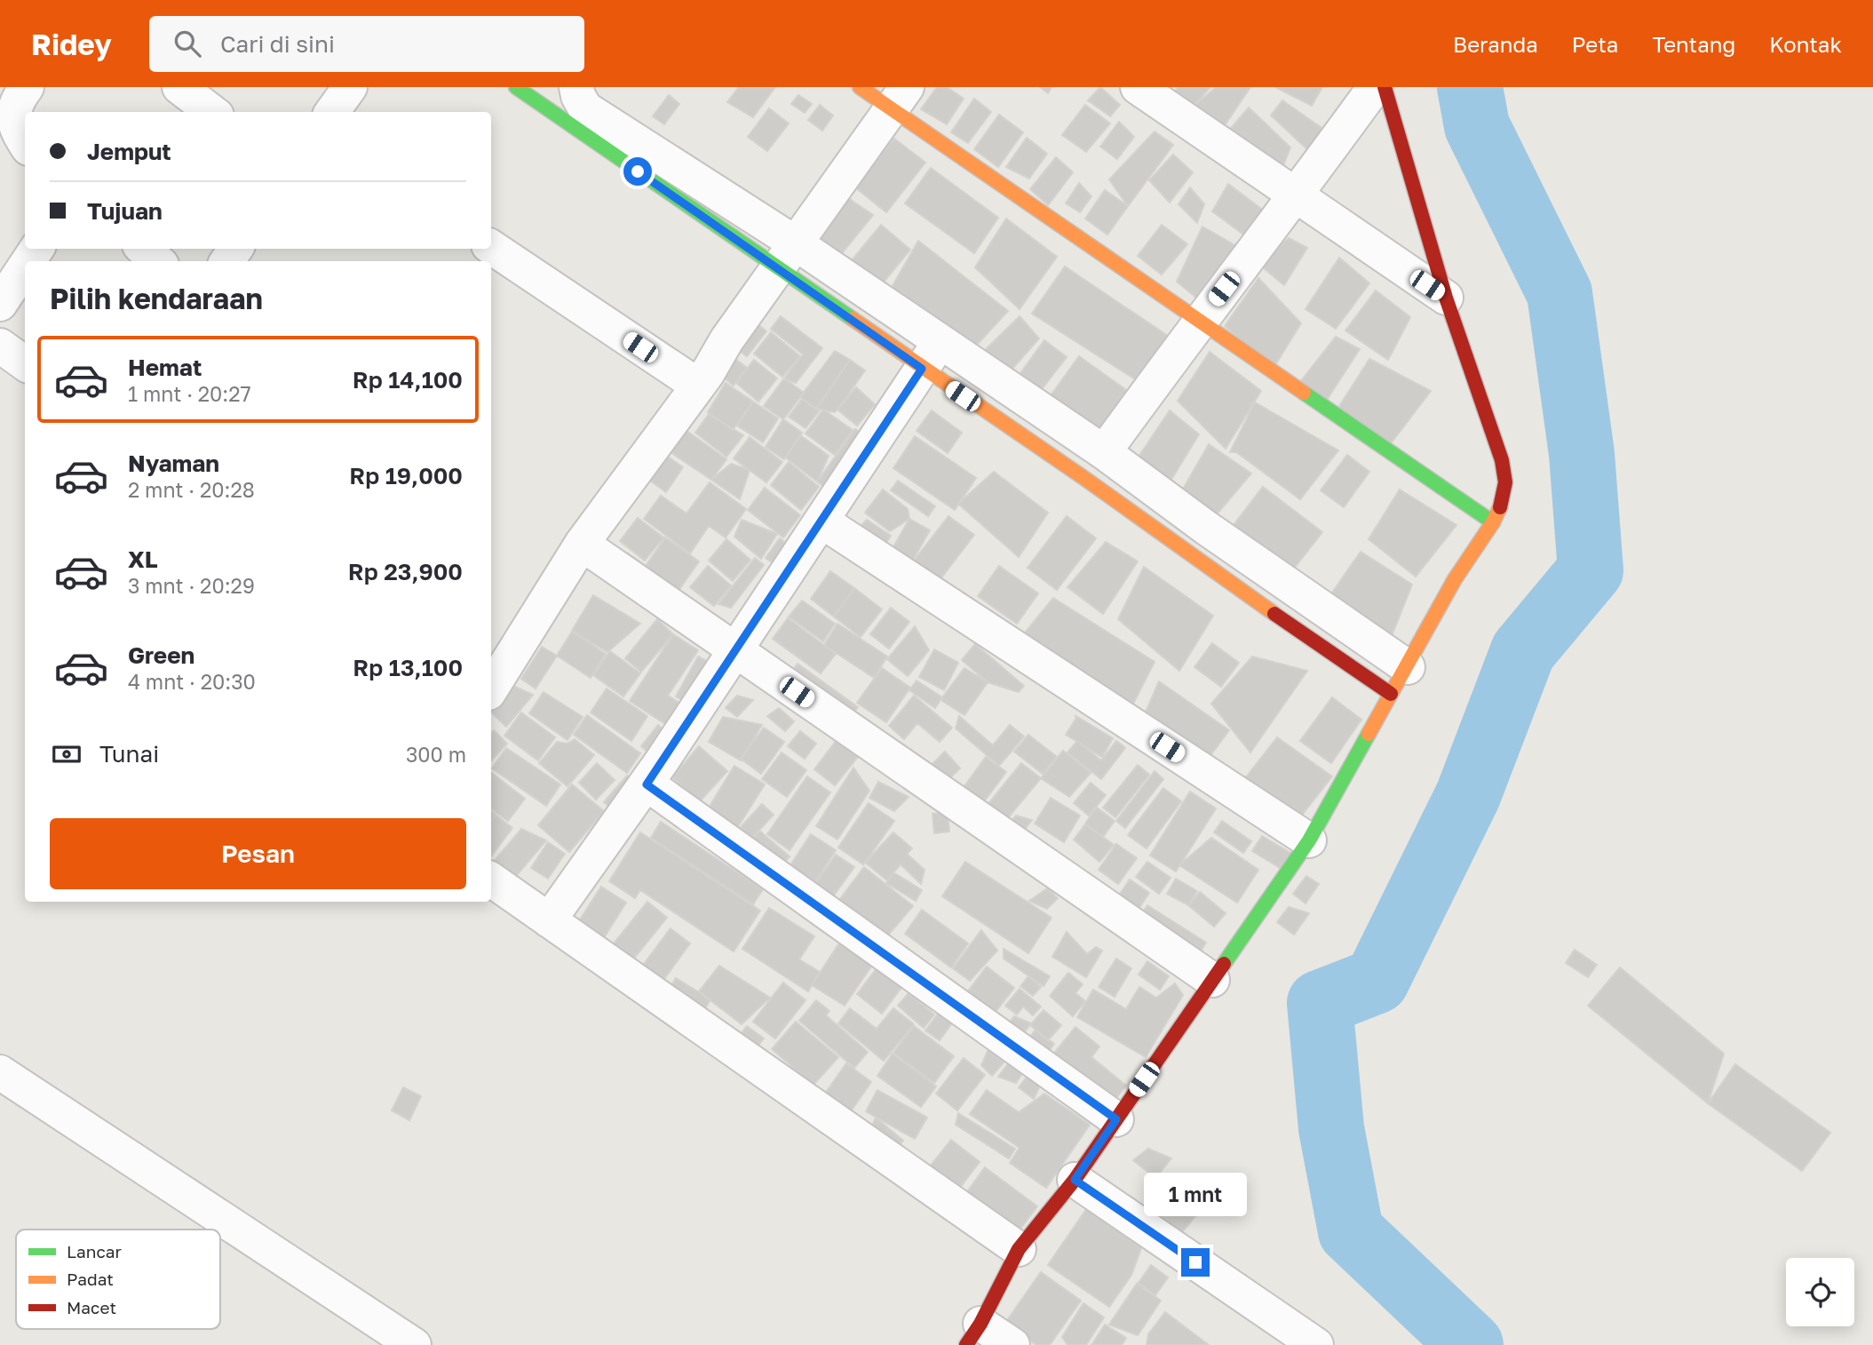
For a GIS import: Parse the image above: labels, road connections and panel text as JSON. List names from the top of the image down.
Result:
{
  "legend": ["Lancar", "Padat", "Macet"],
  "page": {
    "header": "Ridey",
    "search": "Cari di sini",
    "nav": [
      "Beranda",
      "Peta",
      "Tentang",
      "Kontak"
    ],
    "banner": ["Jemput", "Tujuan"],
    "heading": "Pilih kendaraan",
    "list": [
      {
        "name": "Hemat",
        "note": "1 mnt · 20:27",
        "value": "Rp 14,100"
      },
      {
        "name": "Nyaman",
        "note": "2 mnt · 20:28",
        "value": "Rp 19,000"
      },
      {
        "name": "XL",
        "note": "3 mnt · 20:29",
        "value": "Rp 23,900"
      },
      {
        "name": "Green",
        "note": "4 mnt · 20:30",
        "value": "Rp 13,100"
      }
    ],
    "pay": ["Tunai", "300 m"],
    "buttons": "Pesan",
    "bubble": "1 mnt"
  }
}
